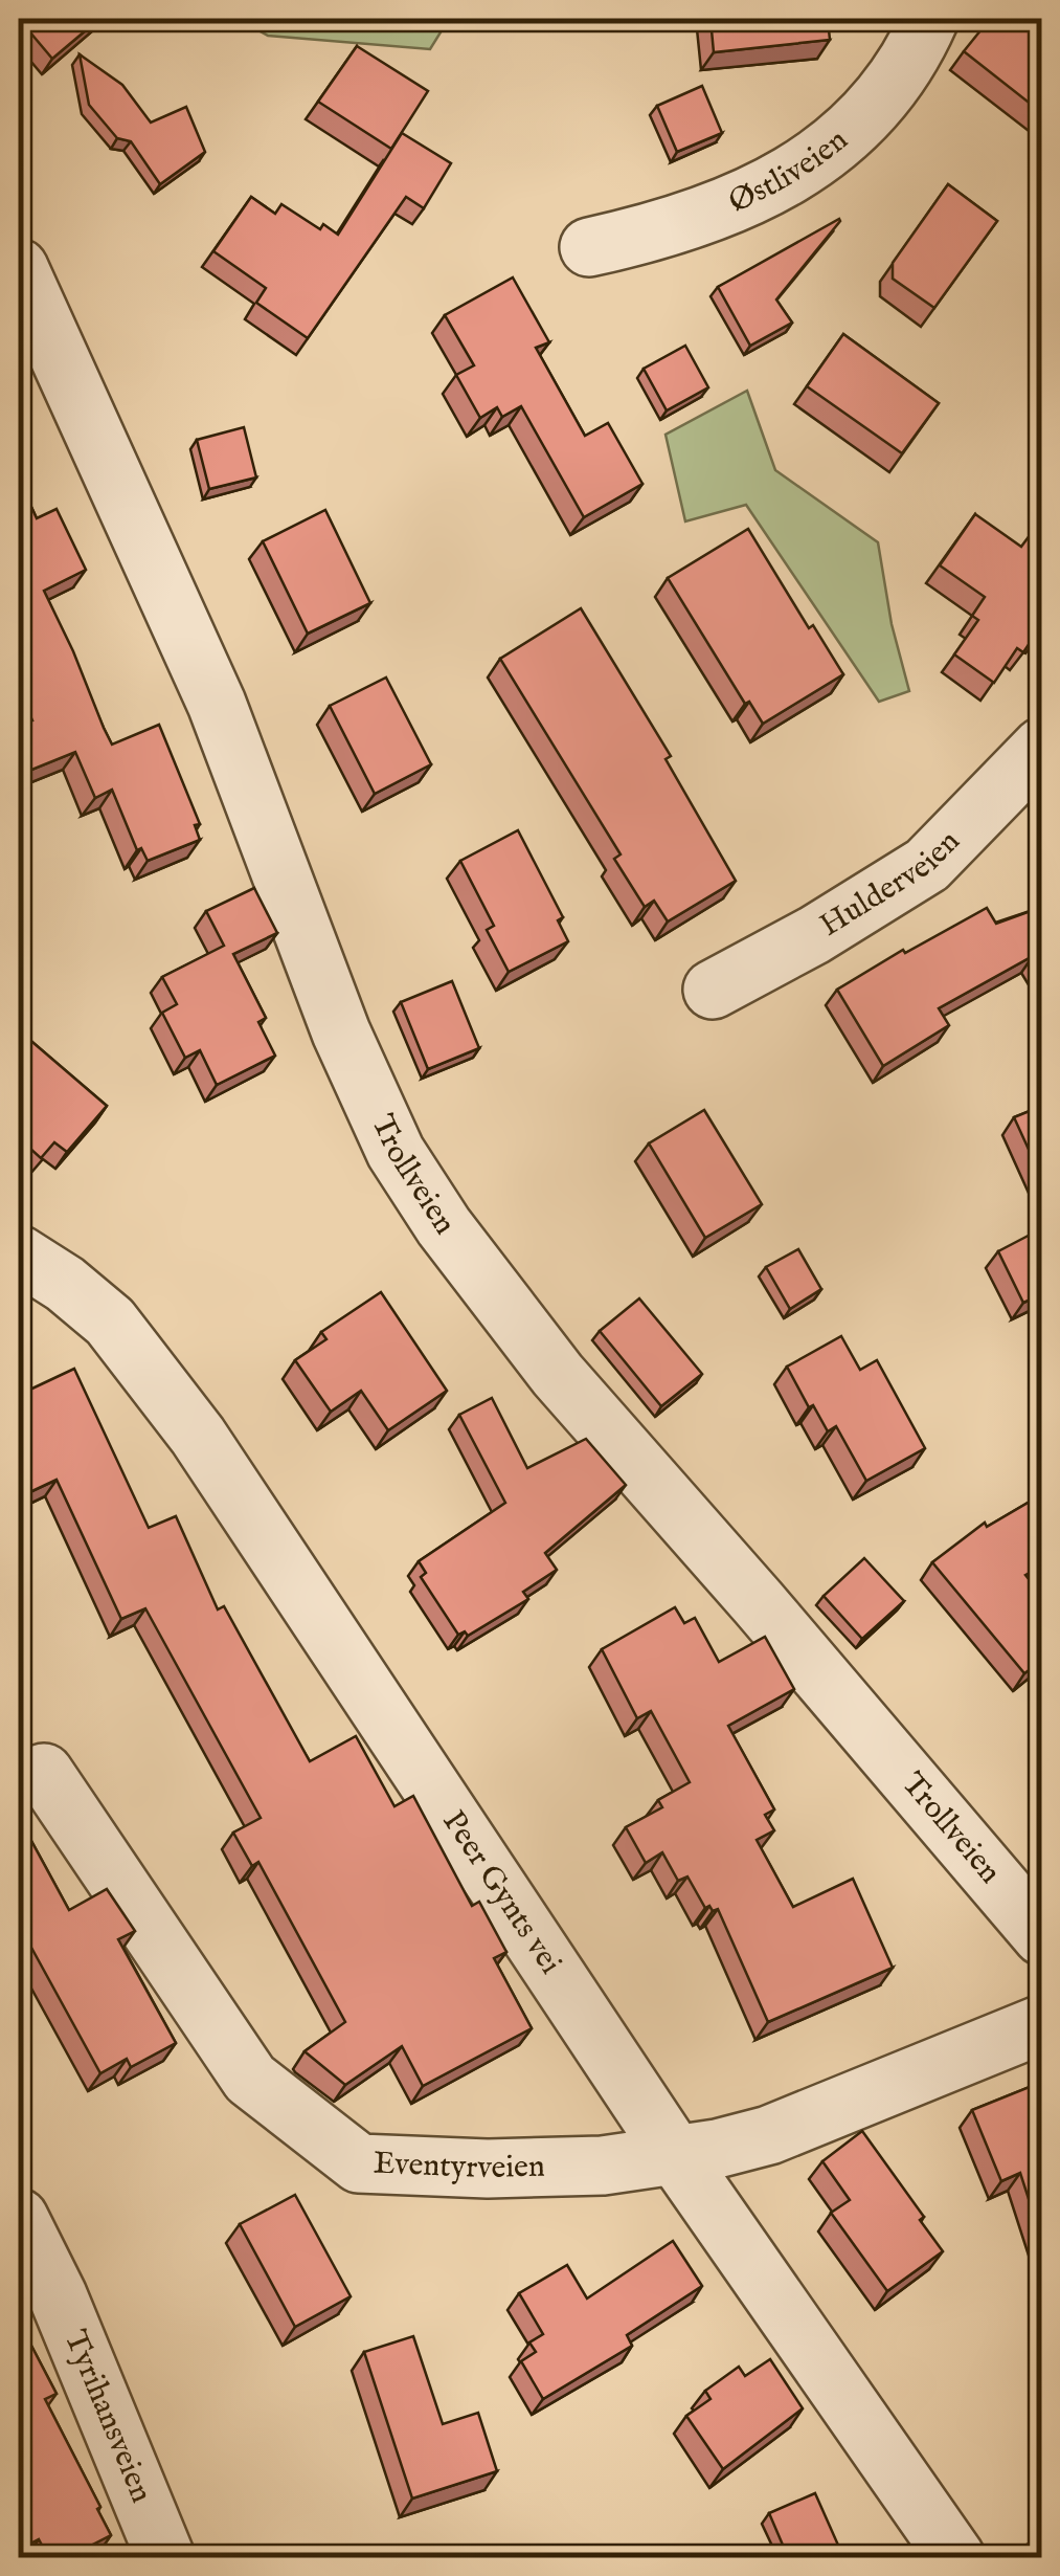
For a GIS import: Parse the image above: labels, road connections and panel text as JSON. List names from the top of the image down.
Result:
{
  "streets": {
    "street": [
      "Østliveien",
      "Hulderveien",
      "Trollveien",
      "Peer Gynts vei",
      "Eventyrveien",
      "Tyrihansveien"
    ]
  },
  "crossings": [
    ["Peer Gynts vei", "Eventyrveien"]
  ]
}
